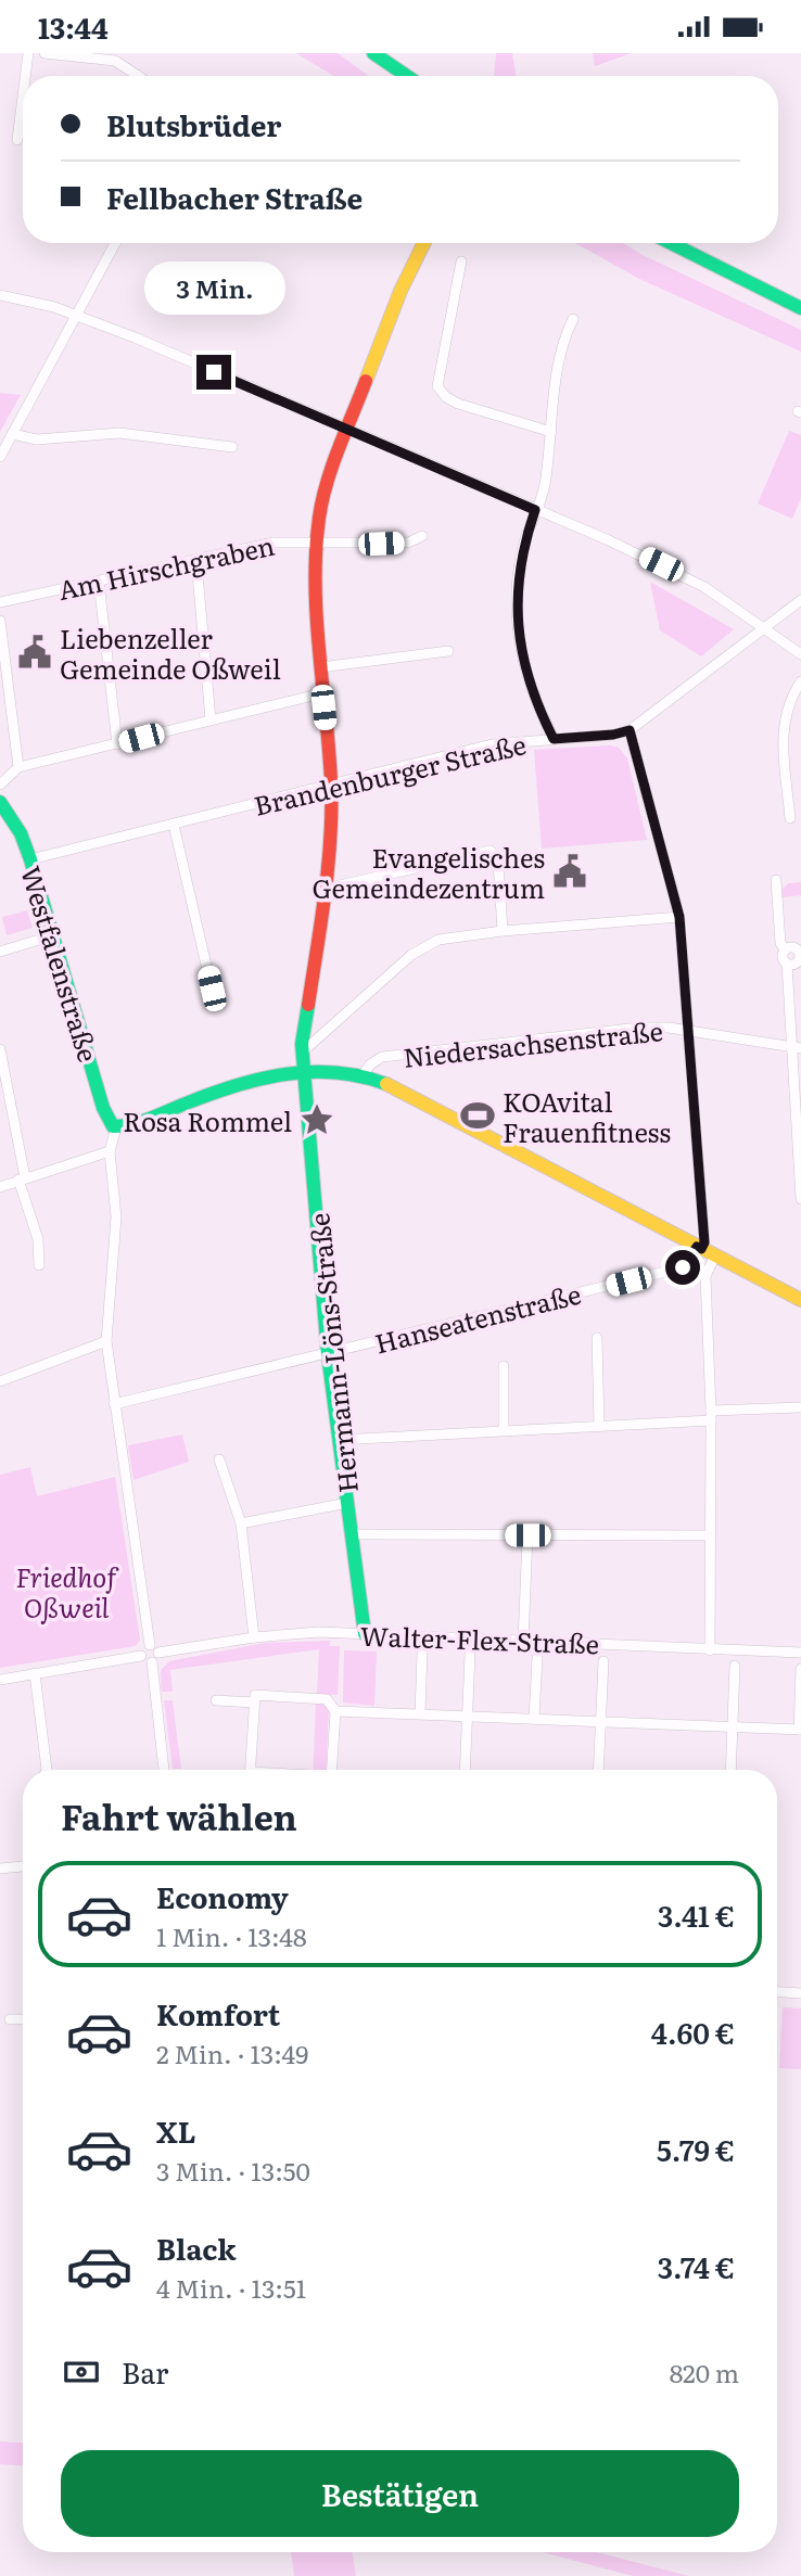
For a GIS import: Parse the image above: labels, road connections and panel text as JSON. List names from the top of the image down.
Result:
{
  "streets": {
    "street": [
      "Am Hirschgraben",
      "Brandenburger Straße",
      "Westfalenstraße",
      "Niedersachsenstraße",
      "Hanseatenstraße",
      "Hermann-Löns-Straße",
      "Walter-Flex-Straße"
    ]
  },
  "crossings": [
    ["Am Hirschgraben", "Hermann-Löns-Straße"],
    ["Brandenburger Straße", "Westfalenstraße"],
    ["Brandenburger Straße", "Hermann-Löns-Straße"],
    ["Hanseatenstraße", "Hermann-Löns-Straße"],
    ["Hermann-Löns-Straße", "Walter-Flex-Straße"]
  ],
  "parks": ["Friedhof Oßweil"],
  "places": {
    "public building": ["Liebenzeller Gemeinde Oßweil", "Evangelisches Gemeindezentrum"],
    "sports": ["KOAvital Frauenfitness"],
    "place": ["Rosa Rommel"]
  },
  "page": {
    "status": "13:44",
    "banner": ["Blutsbrüder", "Fellbacher Straße"],
    "bubble": "3 Min.",
    "heading": "Fahrt wählen",
    "list": [
      {
        "name": "Economy",
        "note": "1 Min. · 13:48",
        "value": "3.41 €"
      },
      {
        "name": "Komfort",
        "note": "2 Min. · 13:49",
        "value": "4.60 €"
      },
      {
        "name": "XL",
        "note": "3 Min. · 13:50",
        "value": "5.79 €"
      },
      {
        "name": "Black",
        "note": "4 Min. · 13:51",
        "value": "3.74 €"
      }
    ],
    "pay": ["Bar", "820 m"],
    "buttons": "Bestätigen"
  }
}
